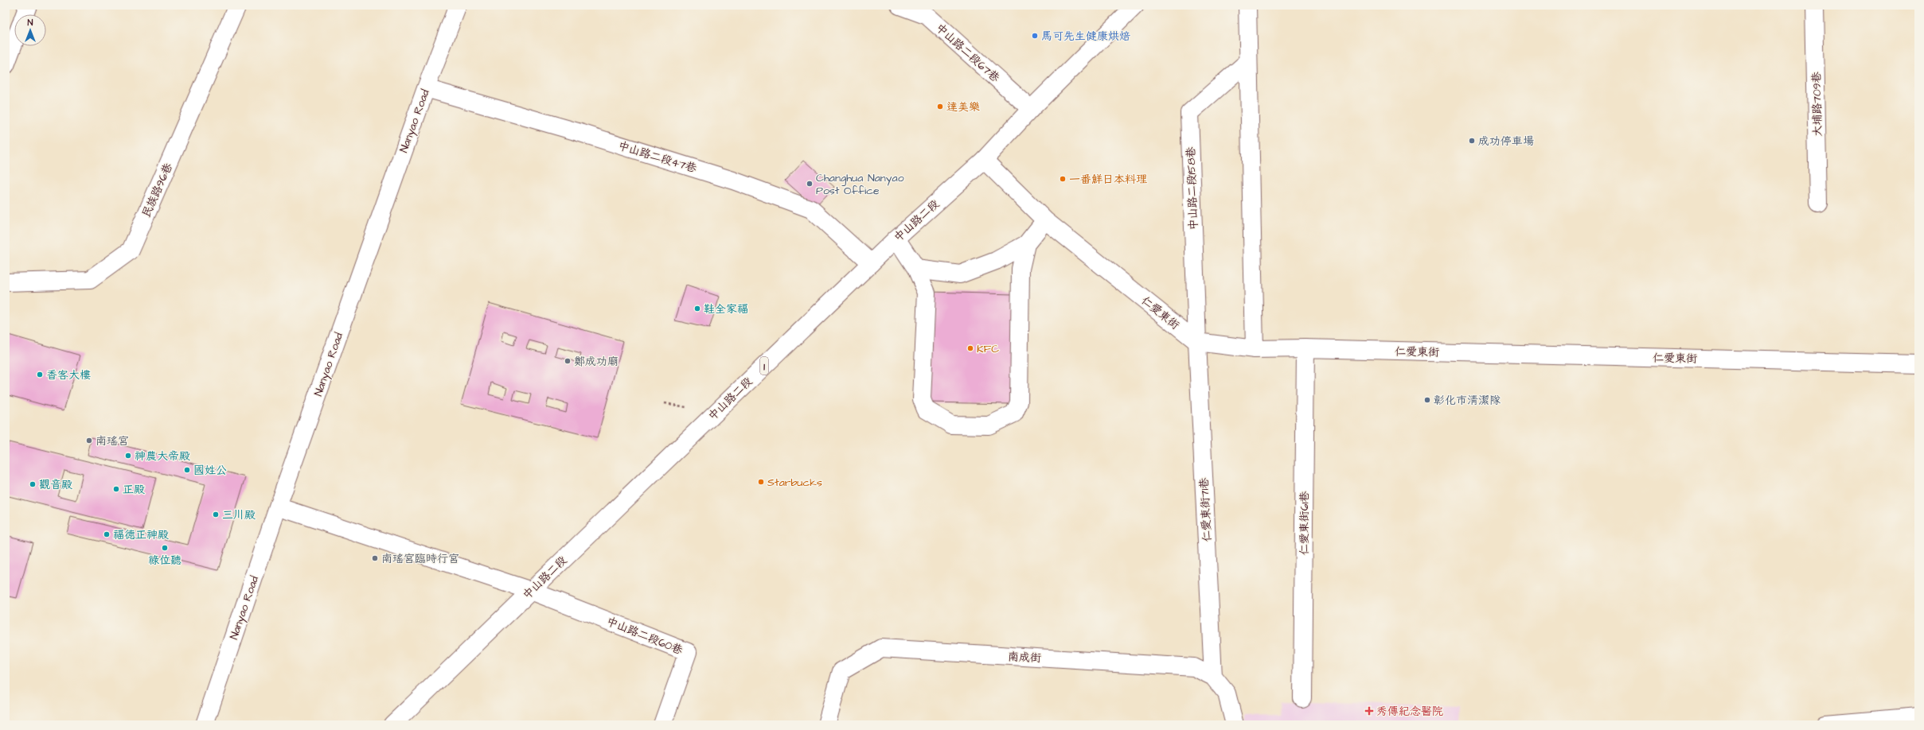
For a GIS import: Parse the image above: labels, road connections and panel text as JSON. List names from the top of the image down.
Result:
{
  "streets": {
    "street": [
      "中山路二段67巷",
      "大埔路709巷",
      "Nanyao Road",
      "中山路二段47巷",
      "中山路二段158巷",
      "民族路96巷",
      "中山路二段",
      "仁愛東街",
      "1",
      "仁愛東街71巷",
      "仁愛東街61巷",
      "中山路二段60巷",
      "南成街"
    ]
  },
  "crossings": [
    ["中山路二段67巷", "中山路二段"],
    ["Nanyao Road", "中山路二段47巷"],
    ["中山路二段47巷", "中山路二段"],
    ["中山路二段158巷", "仁愛東街"],
    ["中山路二段158巷", "仁愛東街71巷"],
    ["中山路二段", "仁愛東街"],
    ["中山路二段", "中山路二段60巷"],
    ["仁愛東街", "仁愛東街71巷"],
    ["仁愛東街", "仁愛東街61巷"],
    ["仁愛東街71巷", "南成街"]
  ],
  "places": {
    "other": [
      "馬可先生健康烘焙",
      "達美樂",
      "成功停車場",
      "一番鮮日本料理",
      "Changhua Nanyao Post Office",
      "鞋全家福",
      "KFC",
      "鄭成功廟",
      "香客大樓",
      "彰化市清潔隊",
      "南瑤宮",
      "神農大帝殿",
      "國姓公",
      "Starbucks",
      "觀音殿",
      "正殿",
      "三川殿",
      "福德正神殿",
      "祿位聽",
      "南瑶宮臨時行宮"
    ],
    "health": ["秀傳紀念醫院"]
  },
  "north": "top"
}
